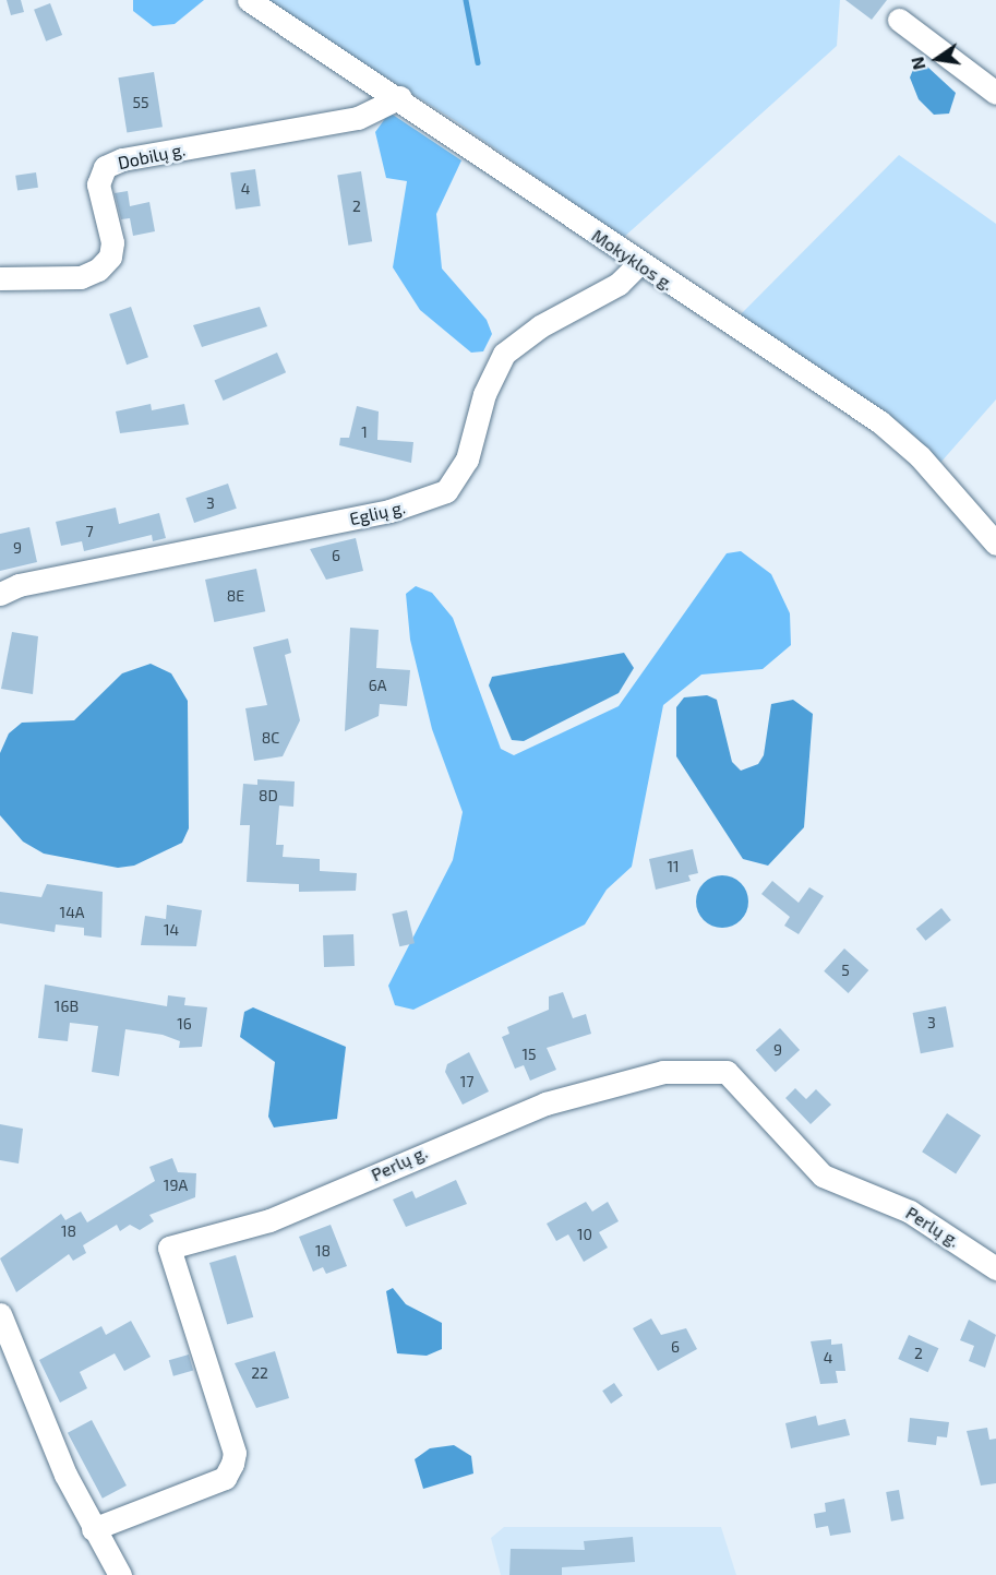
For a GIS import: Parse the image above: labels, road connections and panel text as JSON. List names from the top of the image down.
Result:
{
  "streets": {
    "street": [
      "Dobilų g.",
      "Mokyklos g.",
      "Eglių g.",
      "Perlų g."
    ]
  },
  "crossings": [
    ["Dobilų g.", "Mokyklos g."],
    ["Mokyklos g.", "Eglių g."]
  ],
  "house_numbers": [
    "55",
    "4",
    "2",
    "1",
    "3",
    "7",
    "9",
    "6",
    "8E",
    "6A",
    "8C",
    "8D",
    "11",
    "14A",
    "14",
    "5",
    "16B",
    "3",
    "16",
    "9",
    "15",
    "17",
    "19A",
    "18",
    "10",
    "18",
    "6",
    "2",
    "4",
    "22"
  ],
  "north": "left"
}
